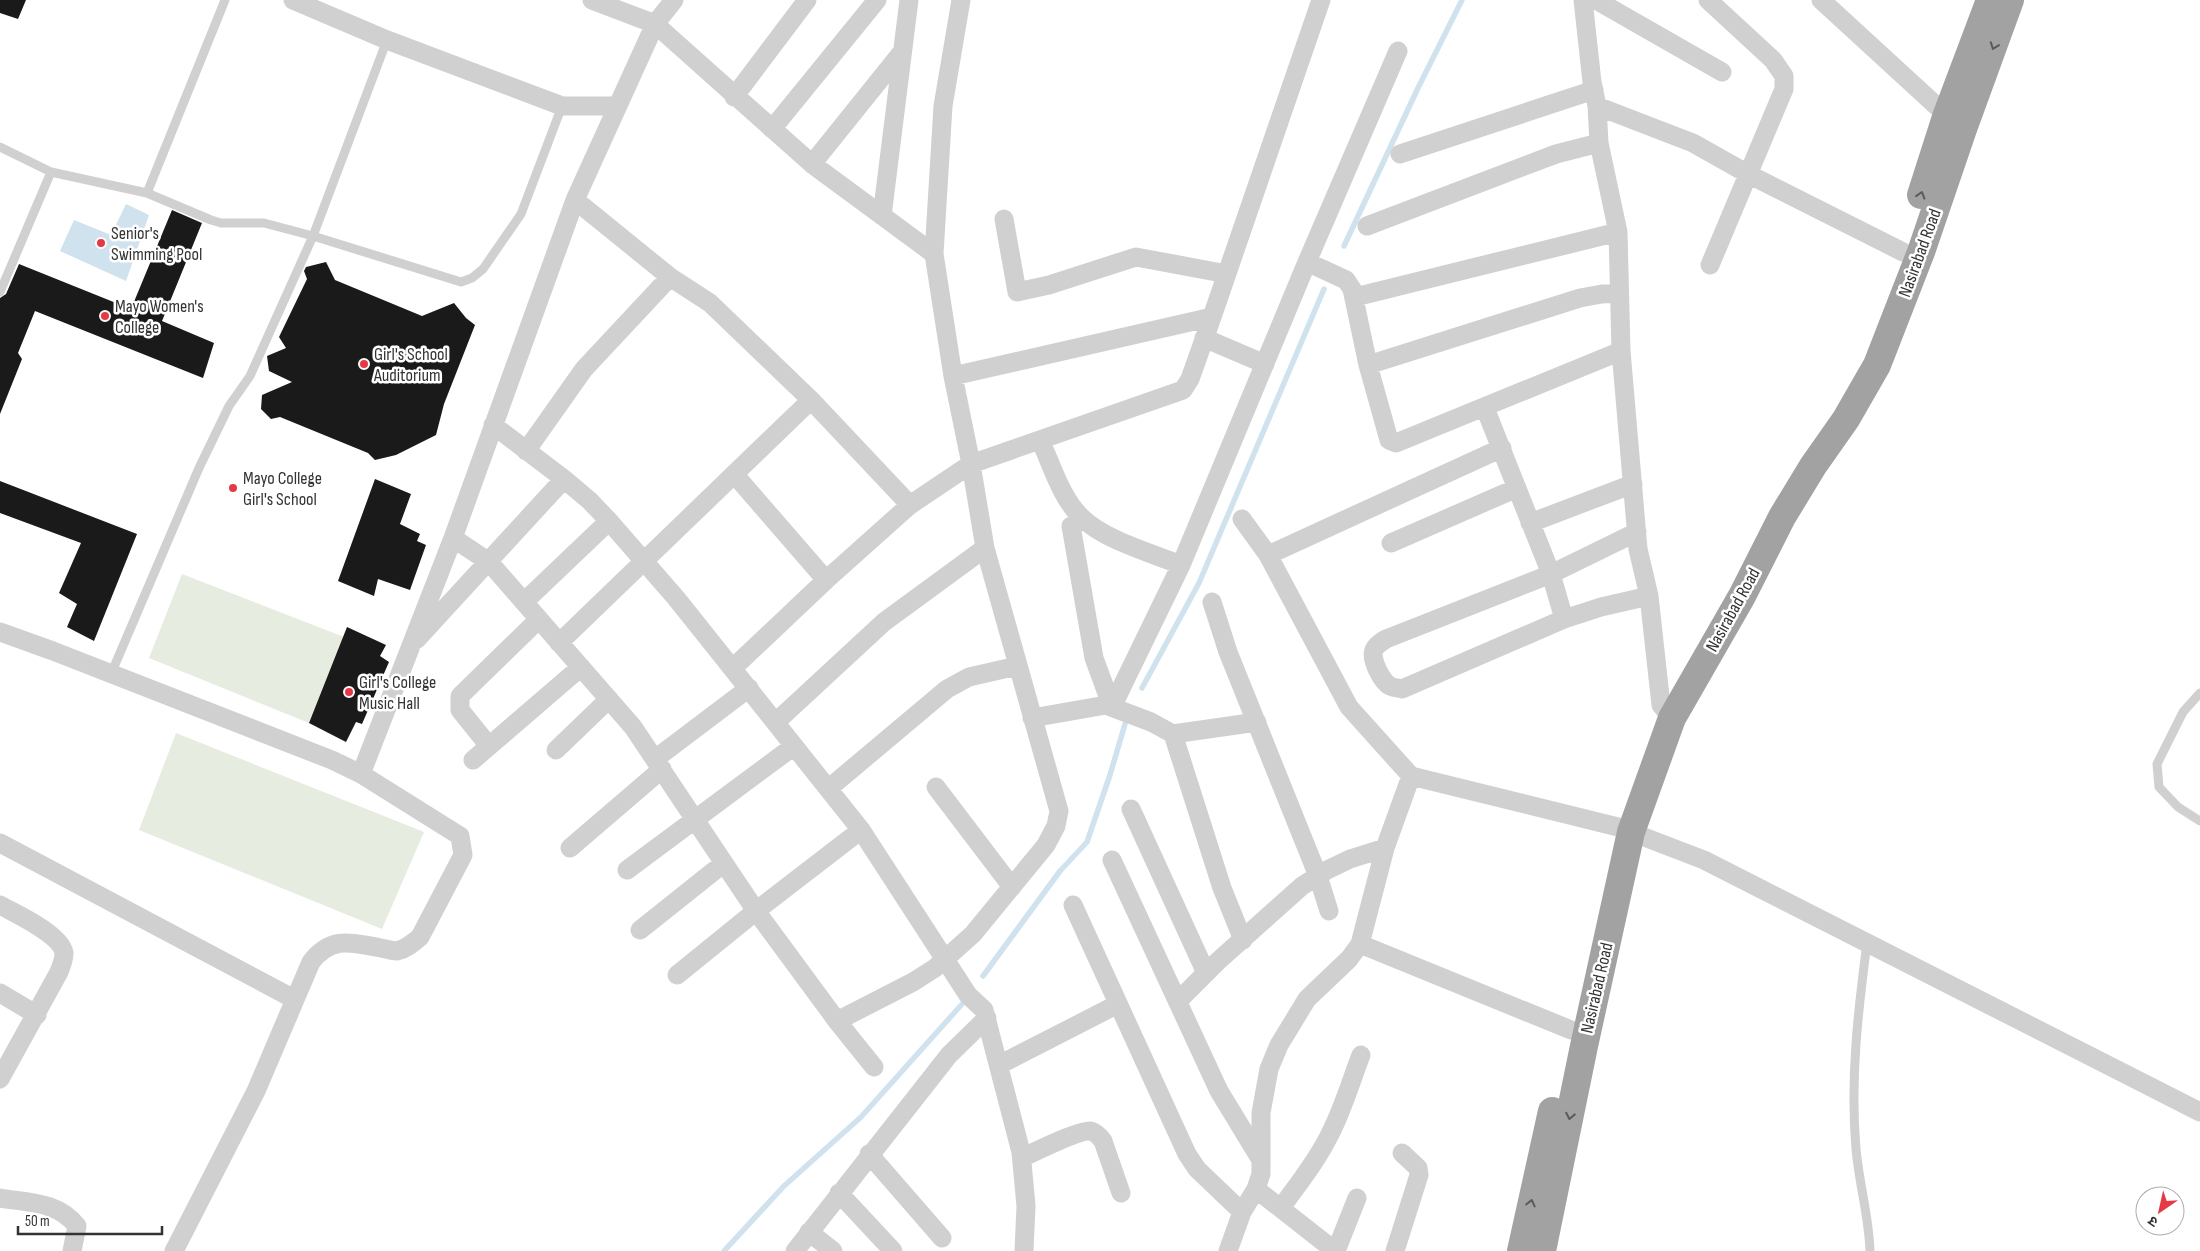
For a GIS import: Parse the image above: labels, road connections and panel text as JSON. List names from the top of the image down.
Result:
{
  "streets": {
    "highway": ["Nasirabad Road"]
  },
  "places": [
    "Senior's Swimming Pool",
    "Mayo Women's College",
    "Girl's School Auditorium",
    "Mayo College Girl's School",
    "Girl's College Music Hall"
  ],
  "scale_bar": "50 m",
  "north": "bottom left"
}
